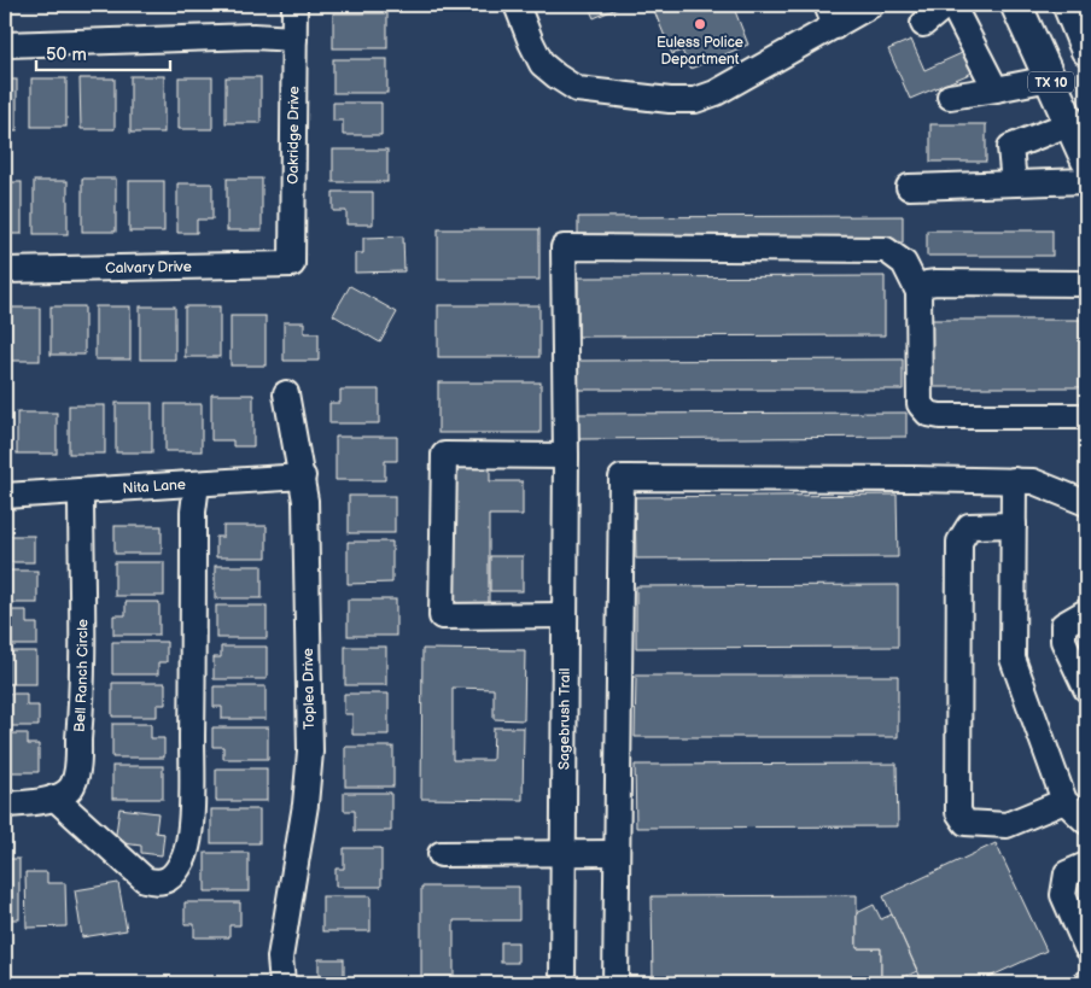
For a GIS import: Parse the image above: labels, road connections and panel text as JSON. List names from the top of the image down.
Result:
{
  "streets": {
    "main road": ["TX 10"],
    "street": [
      "Oakridge Drive",
      "Calvary Drive",
      "Nita Lane",
      "Bell Ranch Circle",
      "Toplea Drive",
      "Sagebrush Trail"
    ]
  },
  "crossings": [
    ["Oakridge Drive", "Calvary Drive"],
    ["Nita Lane", "Bell Ranch Circle"],
    ["Nita Lane", "Toplea Drive"]
  ],
  "places": ["Euless Police Department"],
  "scale_bar": "50 m"
}
